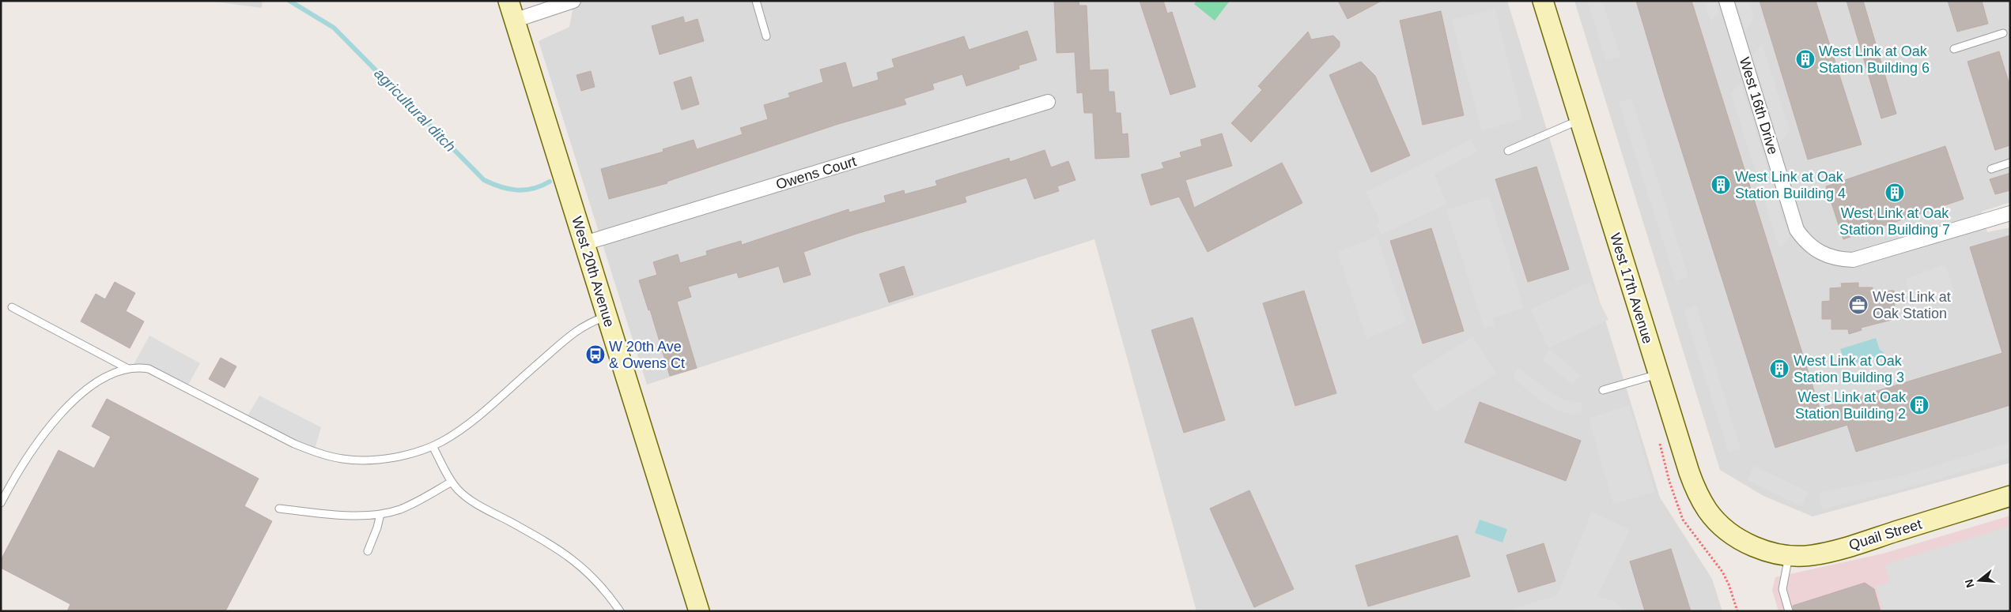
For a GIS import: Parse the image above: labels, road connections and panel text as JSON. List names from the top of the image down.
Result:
{
  "streets": {
    "street": [
      "West 16th Drive",
      "Owens Court",
      "West 20th Avenue",
      "West 17th Avenue",
      "Quail Street"
    ]
  },
  "crossings": [
    ["Owens Court", "West 20th Avenue"],
    ["West 17th Avenue", "Quail Street"]
  ],
  "water": ["agricultural ditch"],
  "places": {
    "building": [
      "West Link at Oak Station Building 6",
      "West Link at Oak Station Building 4",
      "West Link at Oak Station Building 7",
      "West Link at Oak Station Building 3",
      "West Link at Oak Station Building 2"
    ],
    "office": ["West Link at Oak Station"],
    "bus stop": ["W 20th Ave & Owens Ct"]
  },
  "north": "left"
}
